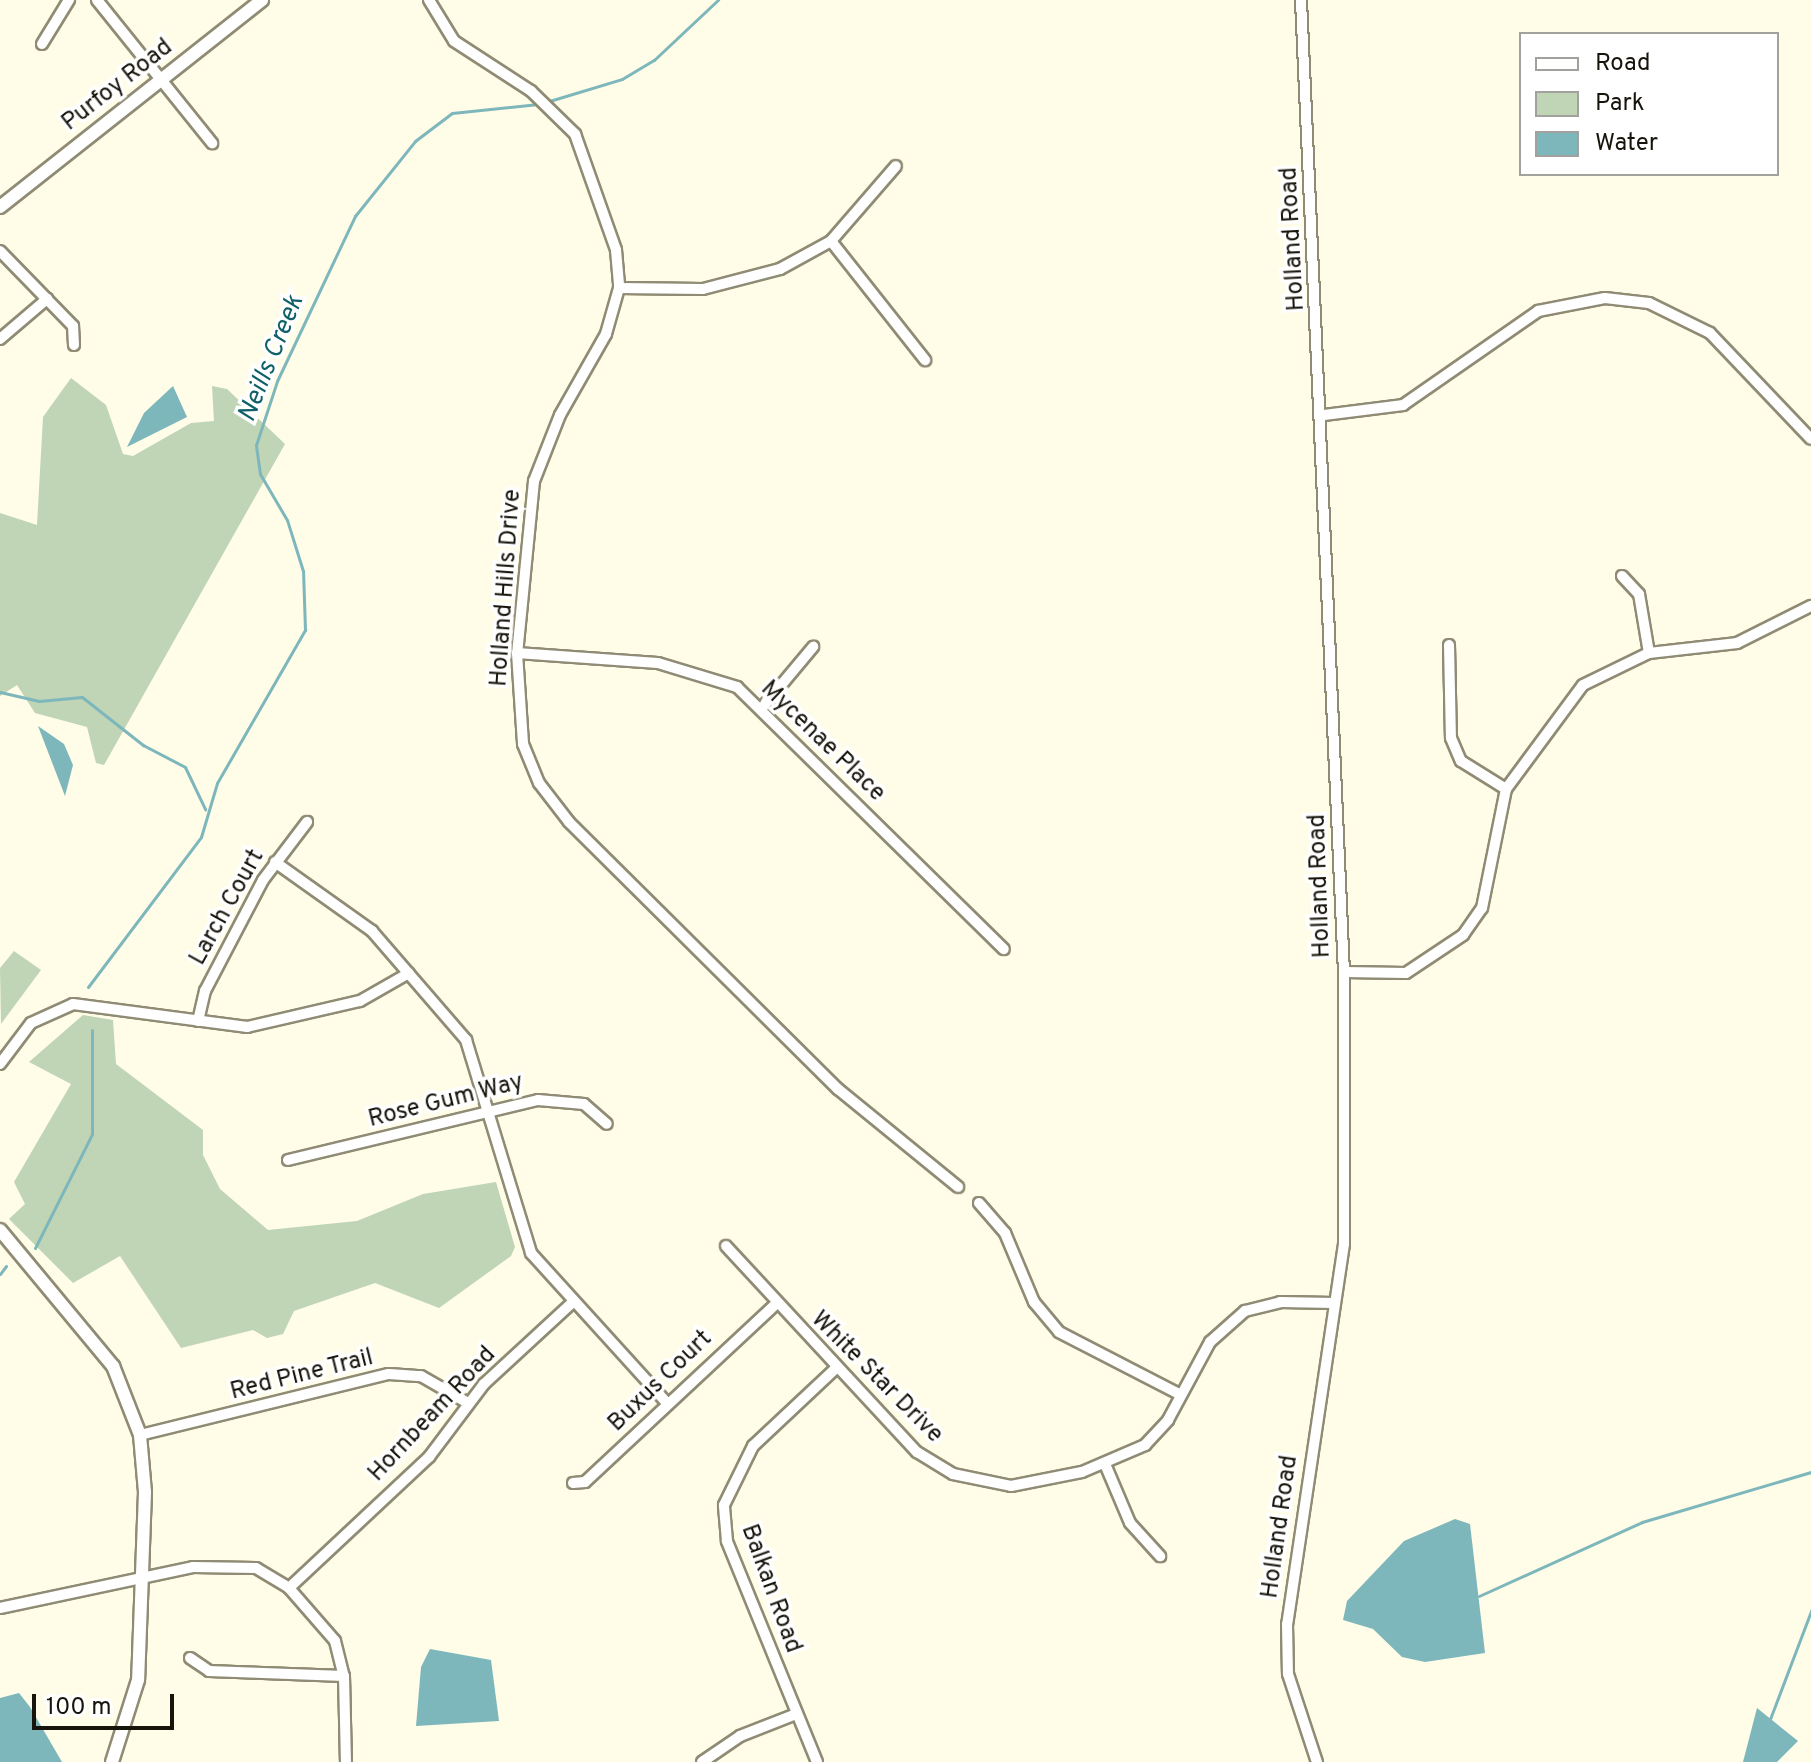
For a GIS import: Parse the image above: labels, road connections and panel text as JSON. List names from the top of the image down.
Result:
{
  "streets": {
    "street": [
      "Purfoy Road",
      "Holland Road",
      "Holland Hills Drive",
      "Mycenae Place",
      "Larch Court",
      "Rose Gum Way",
      "Red Pine Trail",
      "White Star Drive",
      "Buxus Court",
      "Hornbeam Road",
      "Balkan Road"
    ]
  },
  "crossings": [
    ["Holland Road", "White Star Drive"],
    ["Holland Hills Drive", "Mycenae Place"],
    ["Red Pine Trail", "Hornbeam Road"],
    ["White Star Drive", "Buxus Court"],
    ["White Star Drive", "Balkan Road"]
  ],
  "water": ["Neills Creek"],
  "legend": ["Road", "Park", "Water"],
  "scale_bar": "100 m"
}
